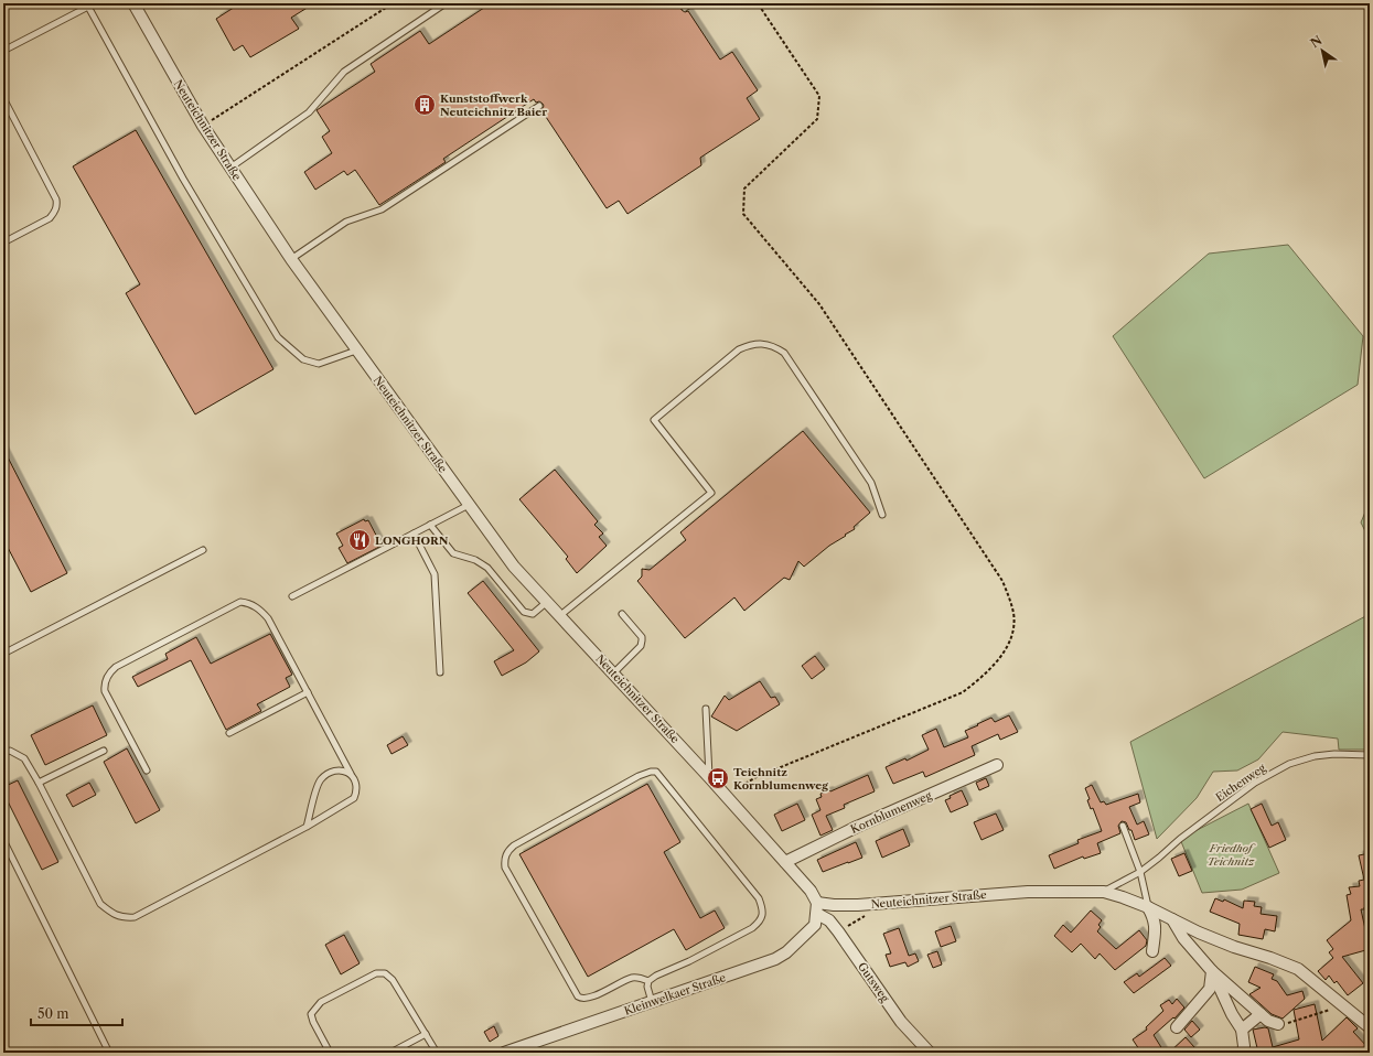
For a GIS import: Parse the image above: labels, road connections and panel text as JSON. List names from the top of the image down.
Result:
{
  "streets": {
    "street": [
      "Neuteichnitzer Straße",
      "Kornblumenweg",
      "Gutsweg",
      "Kleinwelkaer Straße"
    ],
    "lane": ["Eichenweg"]
  },
  "crossings": [
    ["Neuteichnitzer Straße", "Eichenweg"],
    ["Neuteichnitzer Straße", "Kornblumenweg"],
    ["Neuteichnitzer Straße", "Gutsweg"],
    ["Neuteichnitzer Straße", "Kleinwelkaer Straße"],
    ["Gutsweg", "Kleinwelkaer Straße"]
  ],
  "parks": ["Friedhof Teichnitz"],
  "places": {
    "building": ["Kunststoffwerk Neuteichnitz Baier"],
    "restaurant": ["LONGHORN"],
    "bus stop": ["Teichnitz Kornblumenweg"]
  },
  "scale_bar": "50 m",
  "north": "top left"
}
